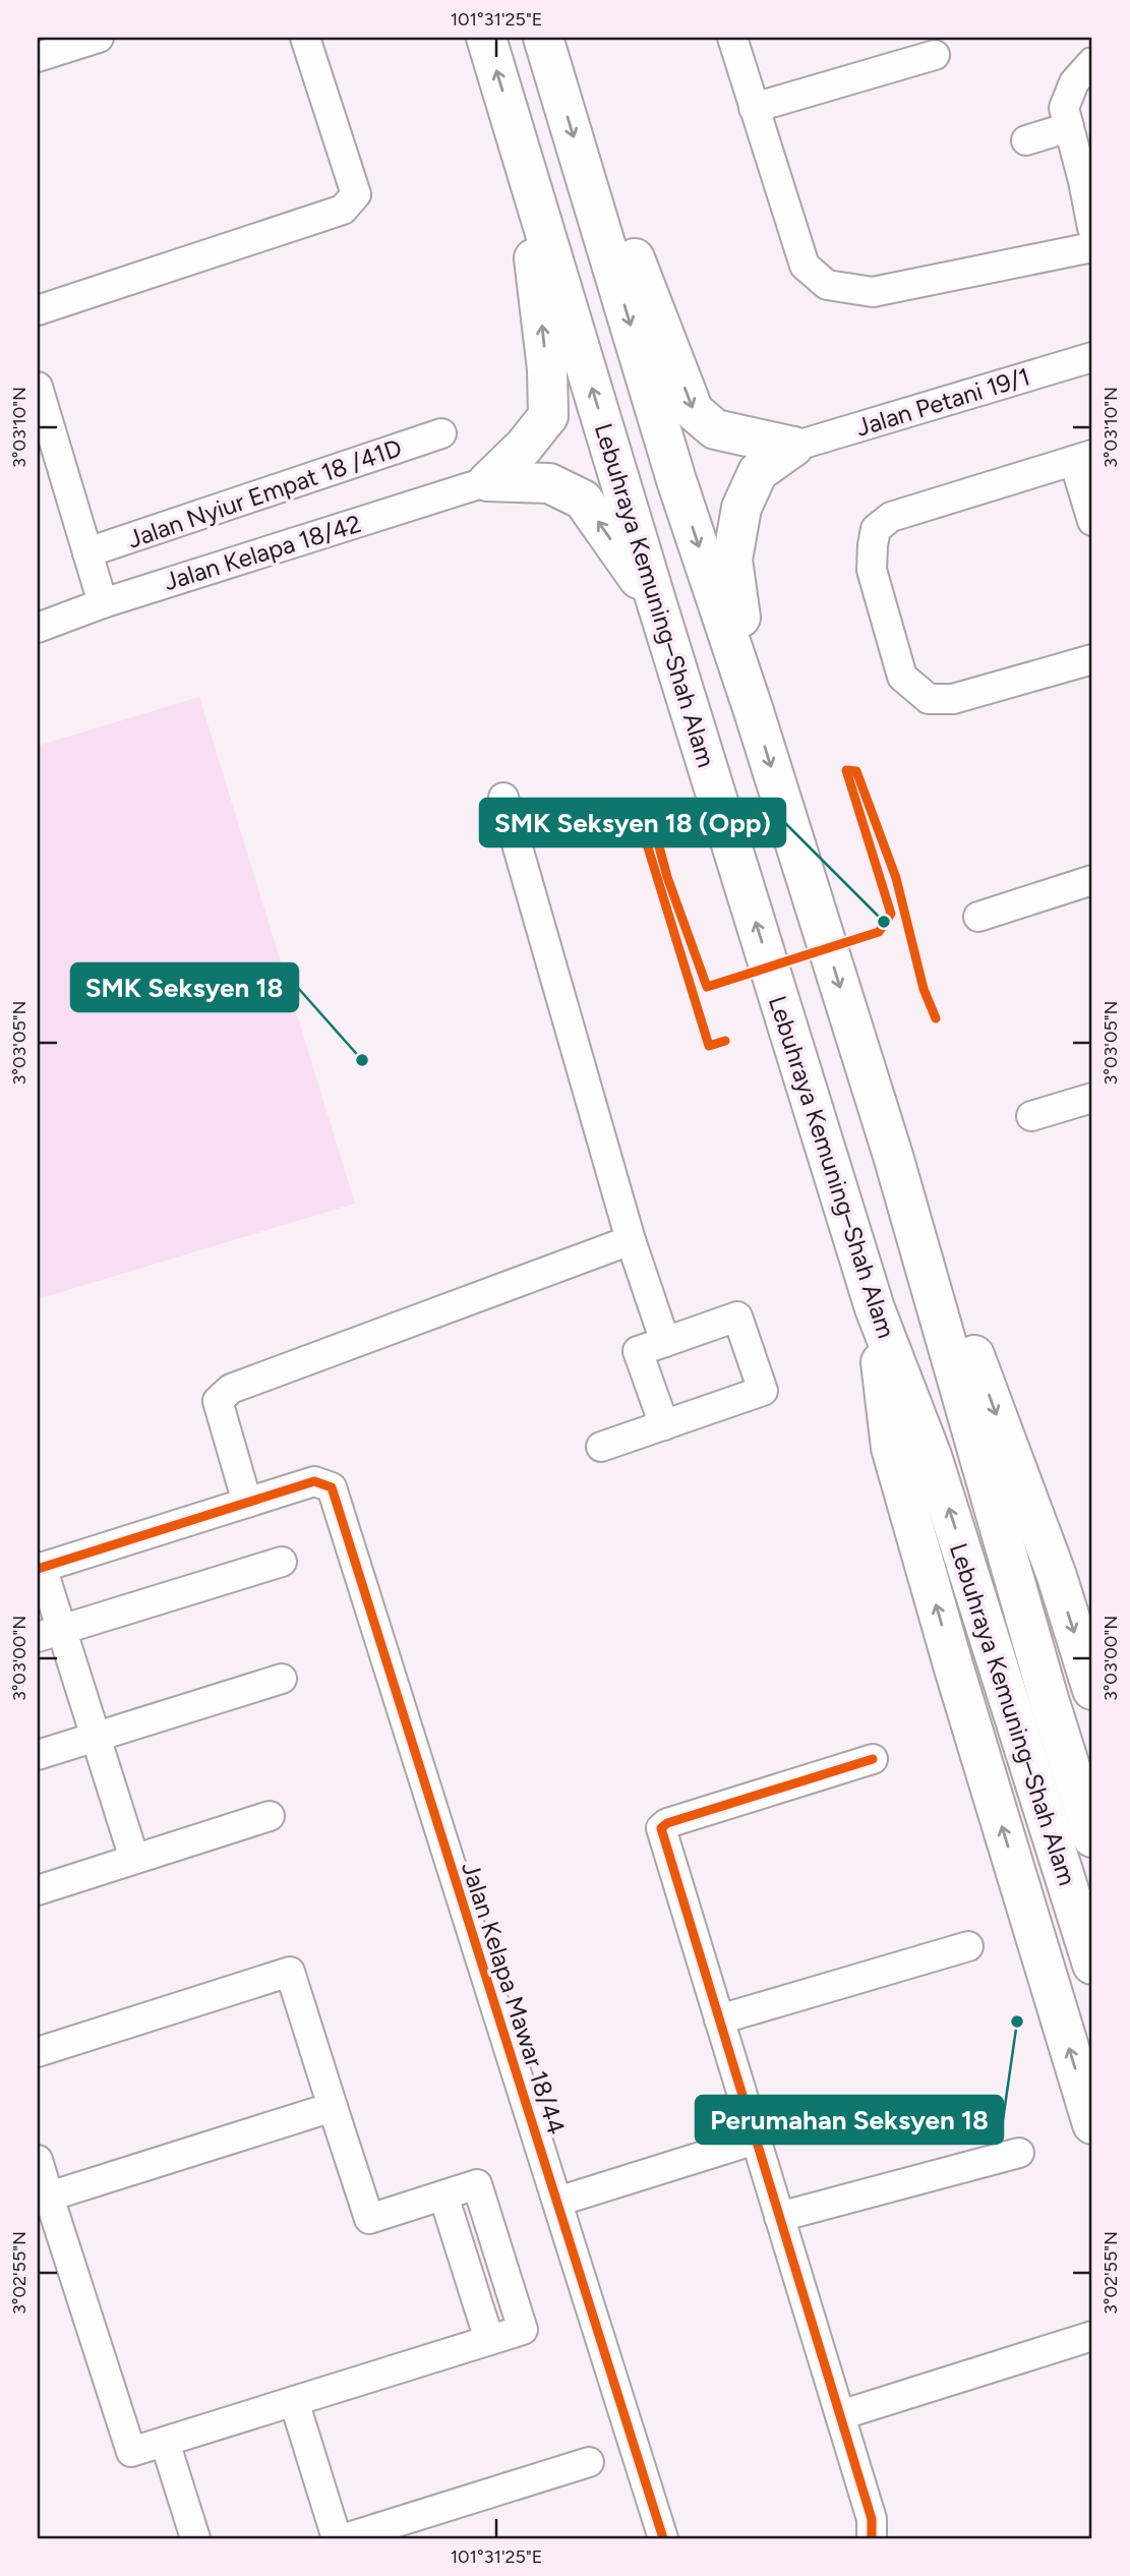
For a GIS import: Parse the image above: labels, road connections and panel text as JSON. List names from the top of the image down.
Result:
{
  "streets": {
    "highway": ["Lebuhraya Kemuning–Shah Alam"],
    "street": [
      "Jalan Petani 19/1",
      "Jalan Nyiur Empat 18 /41D",
      "Jalan Kelapa 18/42",
      "Jalan Kelapa Mawar 18/44"
    ]
  },
  "places": ["SMK Seksyen 18 (Opp)", "SMK Seksyen 18", "Perumahan Seksyen 18"],
  "coordinates": [
    "101°31'25\"E",
    "3°03'10\"N",
    "3°03'05\"N",
    "3°03'00\"N",
    "3°02'55\"N"
  ]
}
